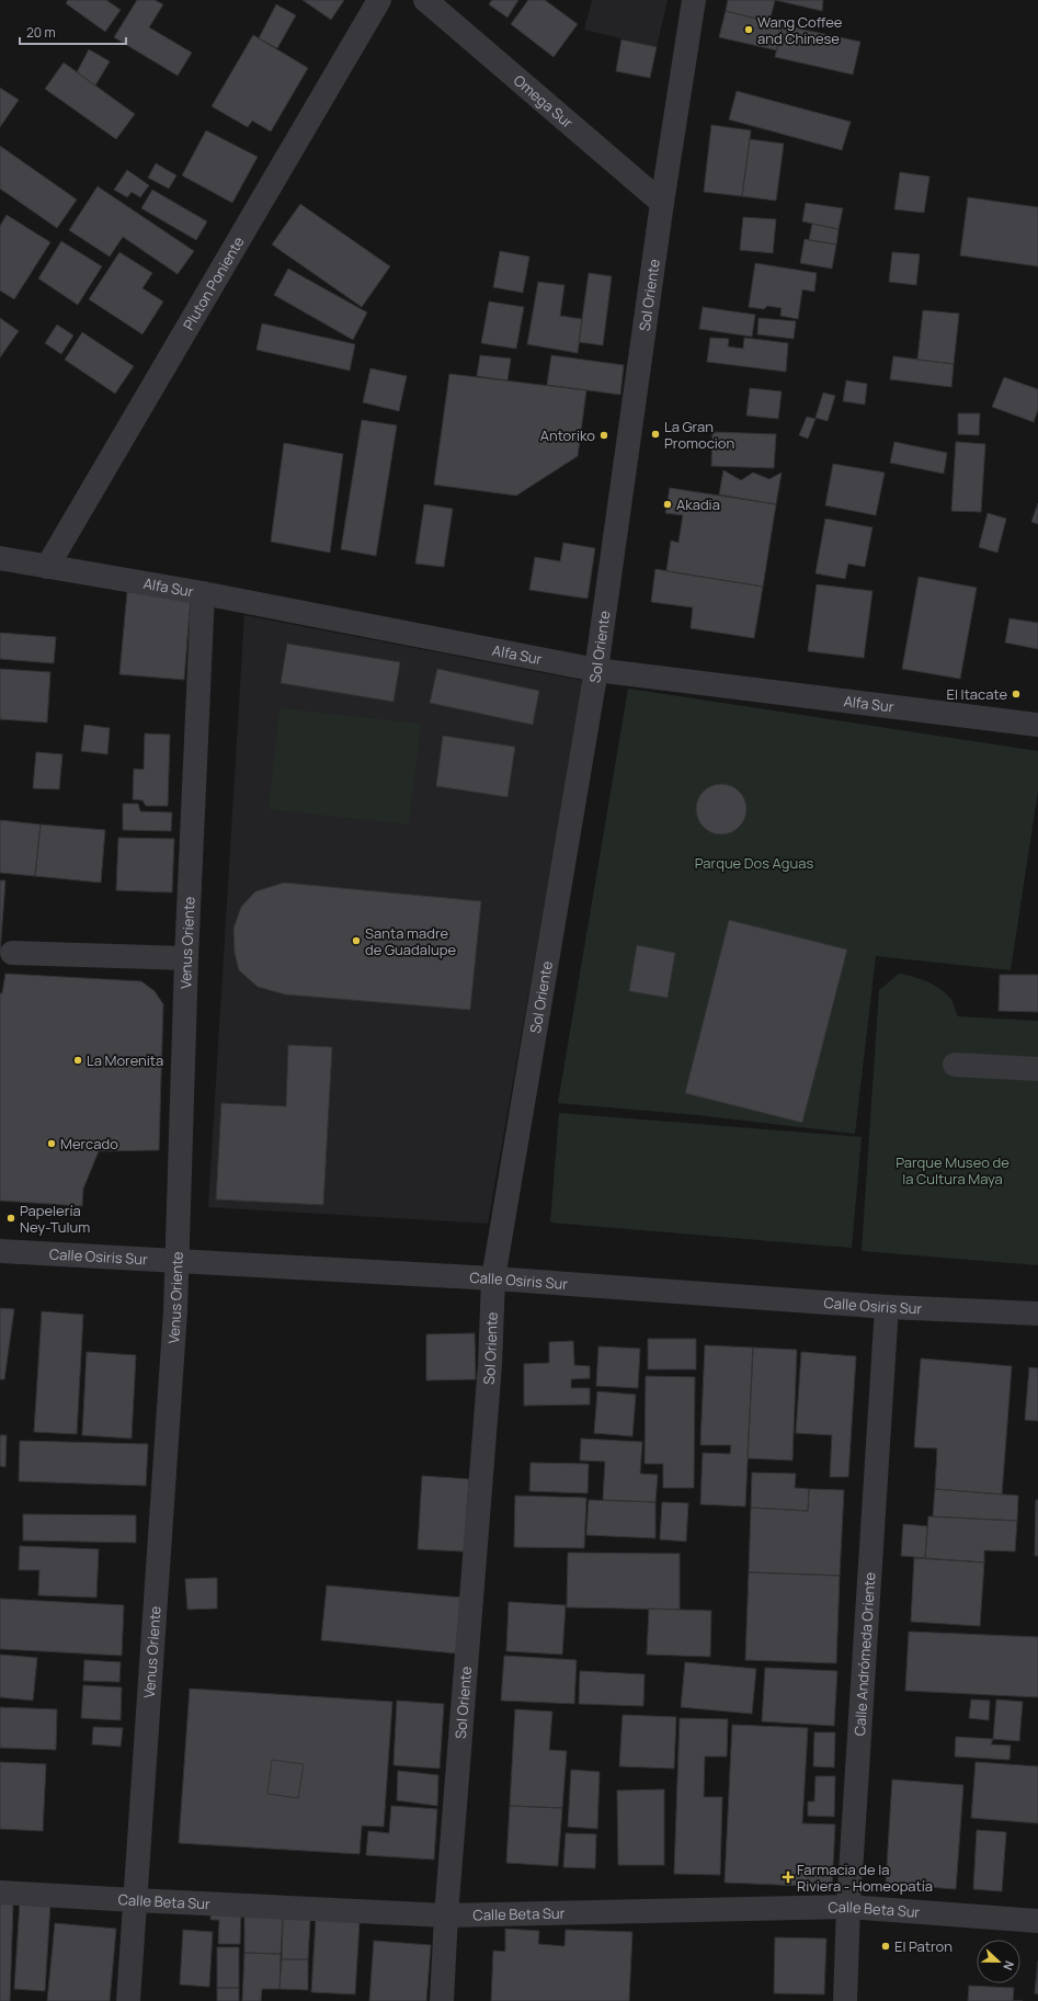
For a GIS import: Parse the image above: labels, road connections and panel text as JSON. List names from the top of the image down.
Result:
{
  "streets": {
    "street": [
      "Omega Sur",
      "Pluton Poniente",
      "Sol Oriente",
      "Alfa Sur",
      "Venus Oriente",
      "Calle Osiris Sur",
      "Calle Andrómeda Oriente",
      "Calle Beta Sur"
    ]
  },
  "crossings": [
    ["Omega Sur", "Sol Oriente"],
    ["Pluton Poniente", "Alfa Sur"],
    ["Sol Oriente", "Alfa Sur"],
    ["Sol Oriente", "Calle Osiris Sur"],
    ["Sol Oriente", "Calle Beta Sur"],
    ["Alfa Sur", "Venus Oriente"],
    ["Venus Oriente", "Calle Osiris Sur"],
    ["Venus Oriente", "Calle Beta Sur"],
    ["Calle Osiris Sur", "Calle Andrómeda Oriente"],
    ["Calle Andrómeda Oriente", "Calle Beta Sur"]
  ],
  "parks": ["Parque Dos Aguas", "Parque Museo de la Cultura Maya"],
  "places": {
    "other": [
      "Wang Coffee and Chinese",
      "La Gran Promocion",
      "Antoriko",
      "Akadia",
      "El Itacate",
      "Santa madre de Guadalupe",
      "La Morenita",
      "Mercado",
      "Papelería Ney-Tulum",
      "El Patron"
    ],
    "health": ["Farmacia de la Riviera - Homeopatía"]
  },
  "scale_bar": "20 m",
  "north": "right"
}
